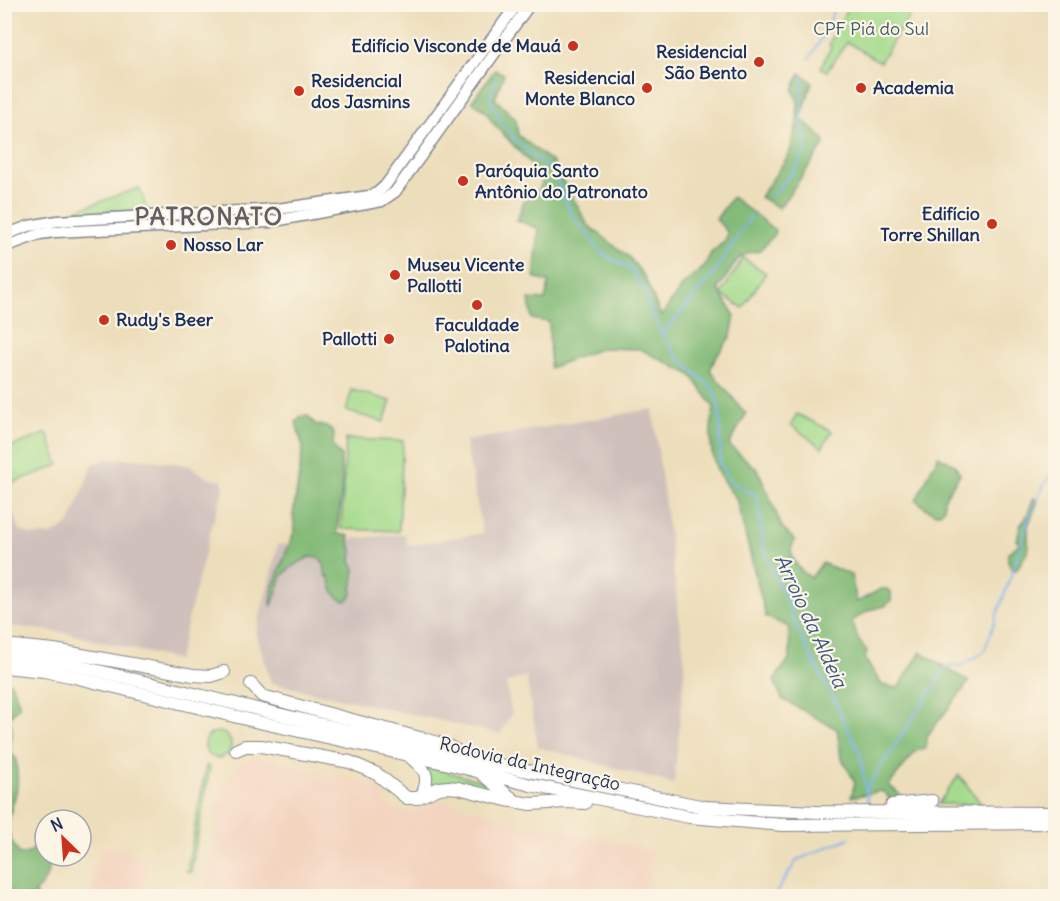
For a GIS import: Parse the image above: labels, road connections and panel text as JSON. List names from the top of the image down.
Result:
{
  "streets": {
    "highway": ["Rodovia da Integração"]
  },
  "districts": ["PATRONATO"],
  "water": ["Arroio da Aldeia"],
  "parks": ["CPF Piá do Sul"],
  "places": [
    "Edifício Visconde de Mauá",
    "Residencial São Bento",
    "Residencial Monte Blanco",
    "Academia",
    "Residencial dos Jasmins",
    "Paróquia Santo Antônio do Patronato",
    "Edifício Torre Shillan",
    "Nosso Lar",
    "Museu Vicente Pallotti",
    "Faculdade Palotina",
    "Rudy's Beer",
    "Pallotti"
  ],
  "north": "top left"
}
